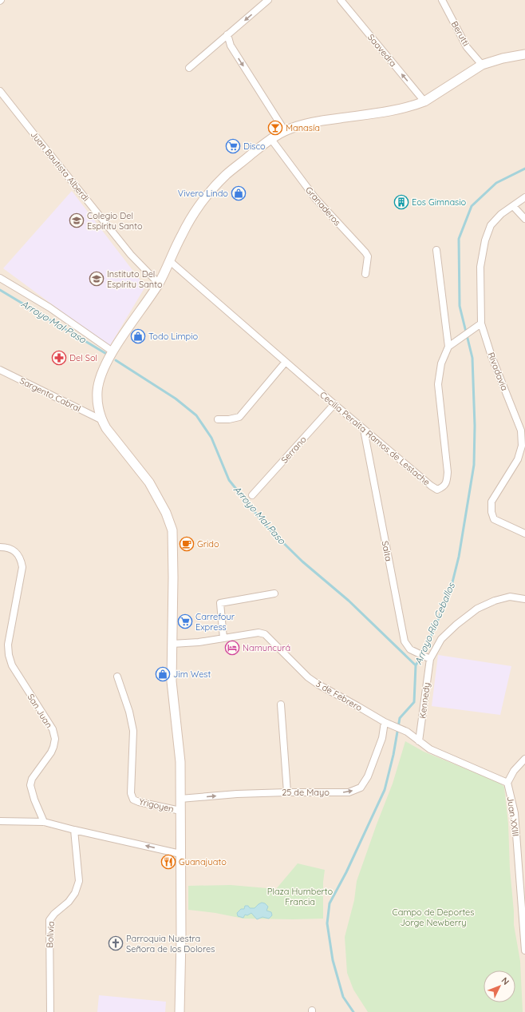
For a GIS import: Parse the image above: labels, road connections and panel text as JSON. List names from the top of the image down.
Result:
{
  "streets": {
    "street": [
      "Berutti",
      "Saavedra",
      "Juan Bautista Alberdi",
      "Granaderos",
      "Rivadavia",
      "Sargento Cabral",
      "Cecilia Peralta Ramos de Lestache",
      "Serrano",
      "Salta",
      "3 de Febrero",
      "Kennedy",
      "San Juan",
      "25 de Mayo",
      "Yrigoyen",
      "Juan XXIII",
      "Bolivia"
    ]
  },
  "crossings": [
    ["Rivadavia", "Cecilia Peralta Ramos de Lestache"],
    ["Cecilia Peralta Ramos de Lestache", "Serrano"],
    ["Cecilia Peralta Ramos de Lestache", "Salta"],
    ["Salta", "Kennedy"],
    ["3 de Febrero", "Kennedy"],
    ["3 de Febrero", "25 de Mayo"],
    ["3 de Febrero", "Juan XXIII"]
  ],
  "one_way": ["Saavedra", "25 de Mayo"],
  "water": ["Arroyo Mal Paso", "Arroyo Río Ceballos"],
  "parks": ["Plaza Humberto Francia", "Campo de Deportes Jorge Newberry"],
  "places": {
    "bar": ["Manasía"],
    "supermarket": ["Disco", "Carrefour Express"],
    "shop": ["Vivero Lindo", "Todo Limpio", "Jim West"],
    "building": ["Eos Gimnasio"],
    "school or university": ["Colegio Del Espíritu Santo", "Instituto Del Espíritu Santo"],
    "pharmacy": ["Del Sol"],
    "cafe": ["Grido"],
    "hotel": ["Namuncurá"],
    "restaurant": ["Guanajuato"],
    "church": ["Parroquia Nuestra Señora de los Dolores"]
  },
  "north": "top right"
}
